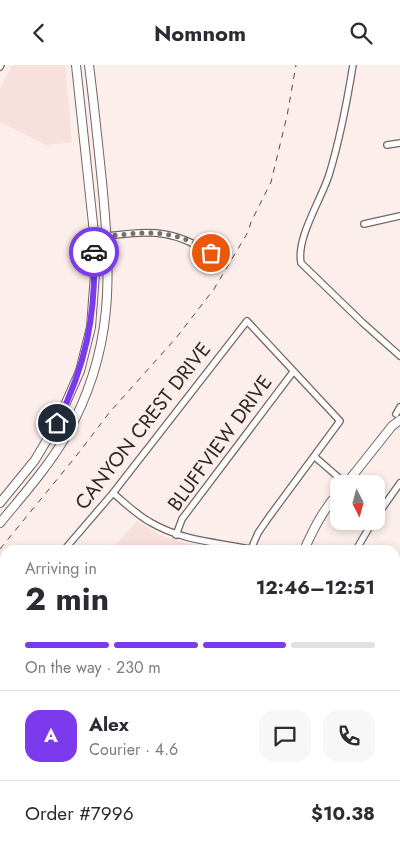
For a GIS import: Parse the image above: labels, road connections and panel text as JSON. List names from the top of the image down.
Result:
{
  "streets": {
    "street": ["CANYON CREST DRIVE", "BLUFFVIEW DRIVE"]
  },
  "crossings": [
    ["CANYON CREST DRIVE", "BLUFFVIEW DRIVE"]
  ],
  "north": "bottom",
  "page": {
    "header": "Nomnom",
    "heading": ["2 min", "Arriving in", "12:46–12:51"],
    "panel": [
      "Alex",
      "Courier · 4.6",
      "Order #7996",
      "$10.38"
    ],
    "bar": "On the way · 230 m",
    "round": "A"
  }
}
